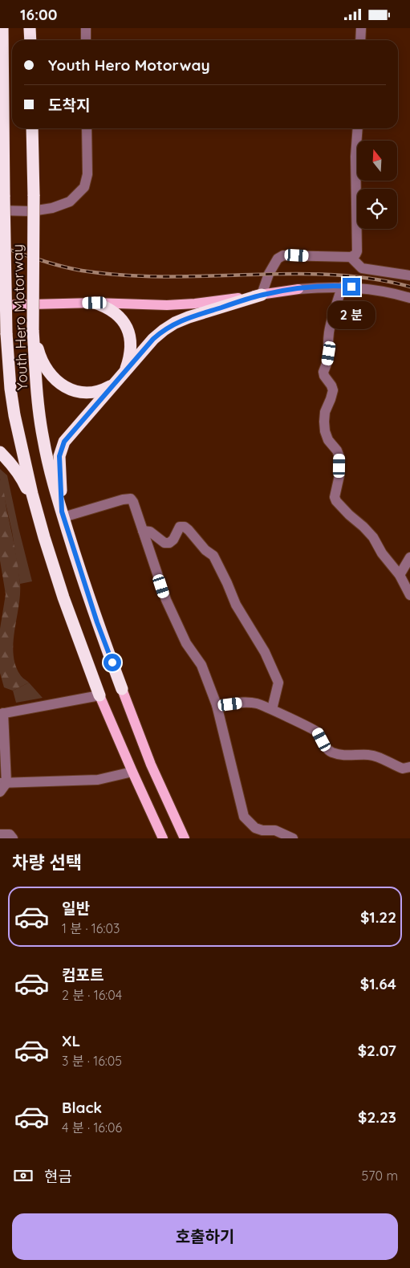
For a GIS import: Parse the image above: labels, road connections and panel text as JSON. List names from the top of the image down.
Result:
{
  "streets": {
    "highway": ["Youth Hero Motorway"]
  },
  "north": "top",
  "page": {
    "status": "16:00",
    "banner": ["Youth Hero Motorway", "도착지"],
    "bubble": "2 분",
    "heading": "차량 선택",
    "list": [
      {
        "name": "일반",
        "note": "1 분 · 16:03",
        "value": "$1.22"
      },
      {
        "name": "컴포트",
        "note": "2 분 · 16:04",
        "value": "$1.64"
      },
      {
        "name": "XL",
        "note": "3 분 · 16:05",
        "value": "$2.07"
      },
      {
        "name": "Black",
        "note": "4 분 · 16:06",
        "value": "$2.23"
      }
    ],
    "pay": ["현금", "570 m"],
    "buttons": "호출하기"
  }
}
